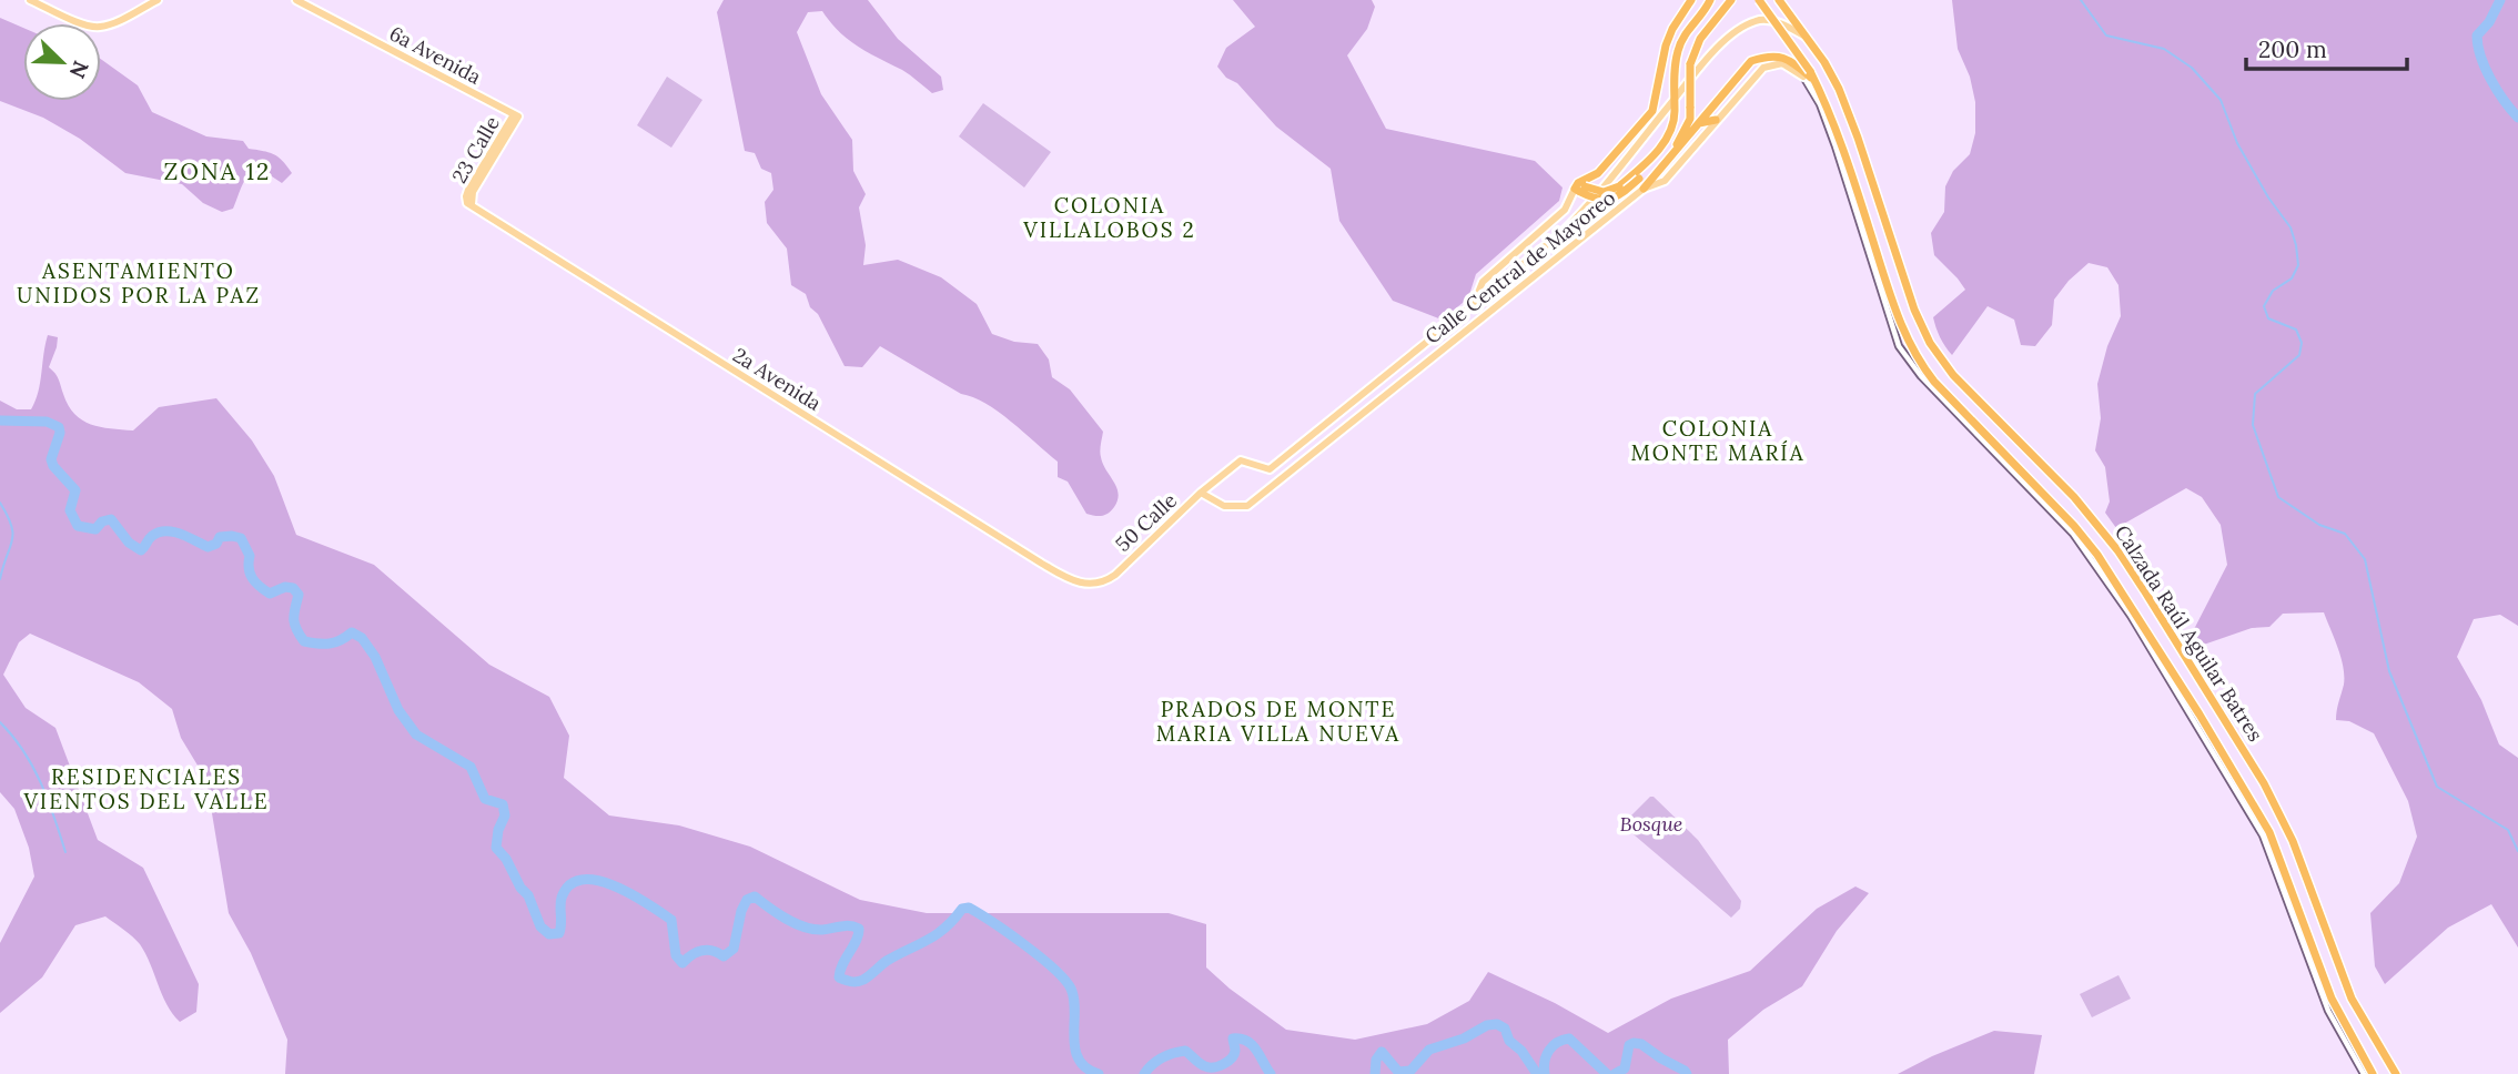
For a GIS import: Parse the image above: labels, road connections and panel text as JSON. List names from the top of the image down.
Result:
{
  "streets": {
    "highway": ["Calzada Raúl Aguilar Batres"],
    "main road": [
      "6a Avenida",
      "23 Calle",
      "Calle Central de Mayoreo",
      "2a Avenida",
      "50 Calle"
    ]
  },
  "crossings": [
    ["6a Avenida", "23 Calle"],
    ["23 Calle", "2a Avenida"],
    ["Calle Central de Mayoreo", "50 Calle"],
    ["Calle Central de Mayoreo", "Calzada Raúl Aguilar Batres"],
    ["2a Avenida", "50 Calle"]
  ],
  "districts": [
    "ZONA 12",
    "COLONIA VILLALOBOS 2",
    "ASENTAMIENTO UNIDOS POR LA PAZ",
    "COLONIA MONTE MARÍA",
    "PRADOS DE MONTE MARIA VILLA NUEVA",
    "RESIDENCIALES VIENTOS DEL VALLE"
  ],
  "parks": ["Bosque"],
  "scale_bar": "200 m",
  "north": "bottom right"
}
